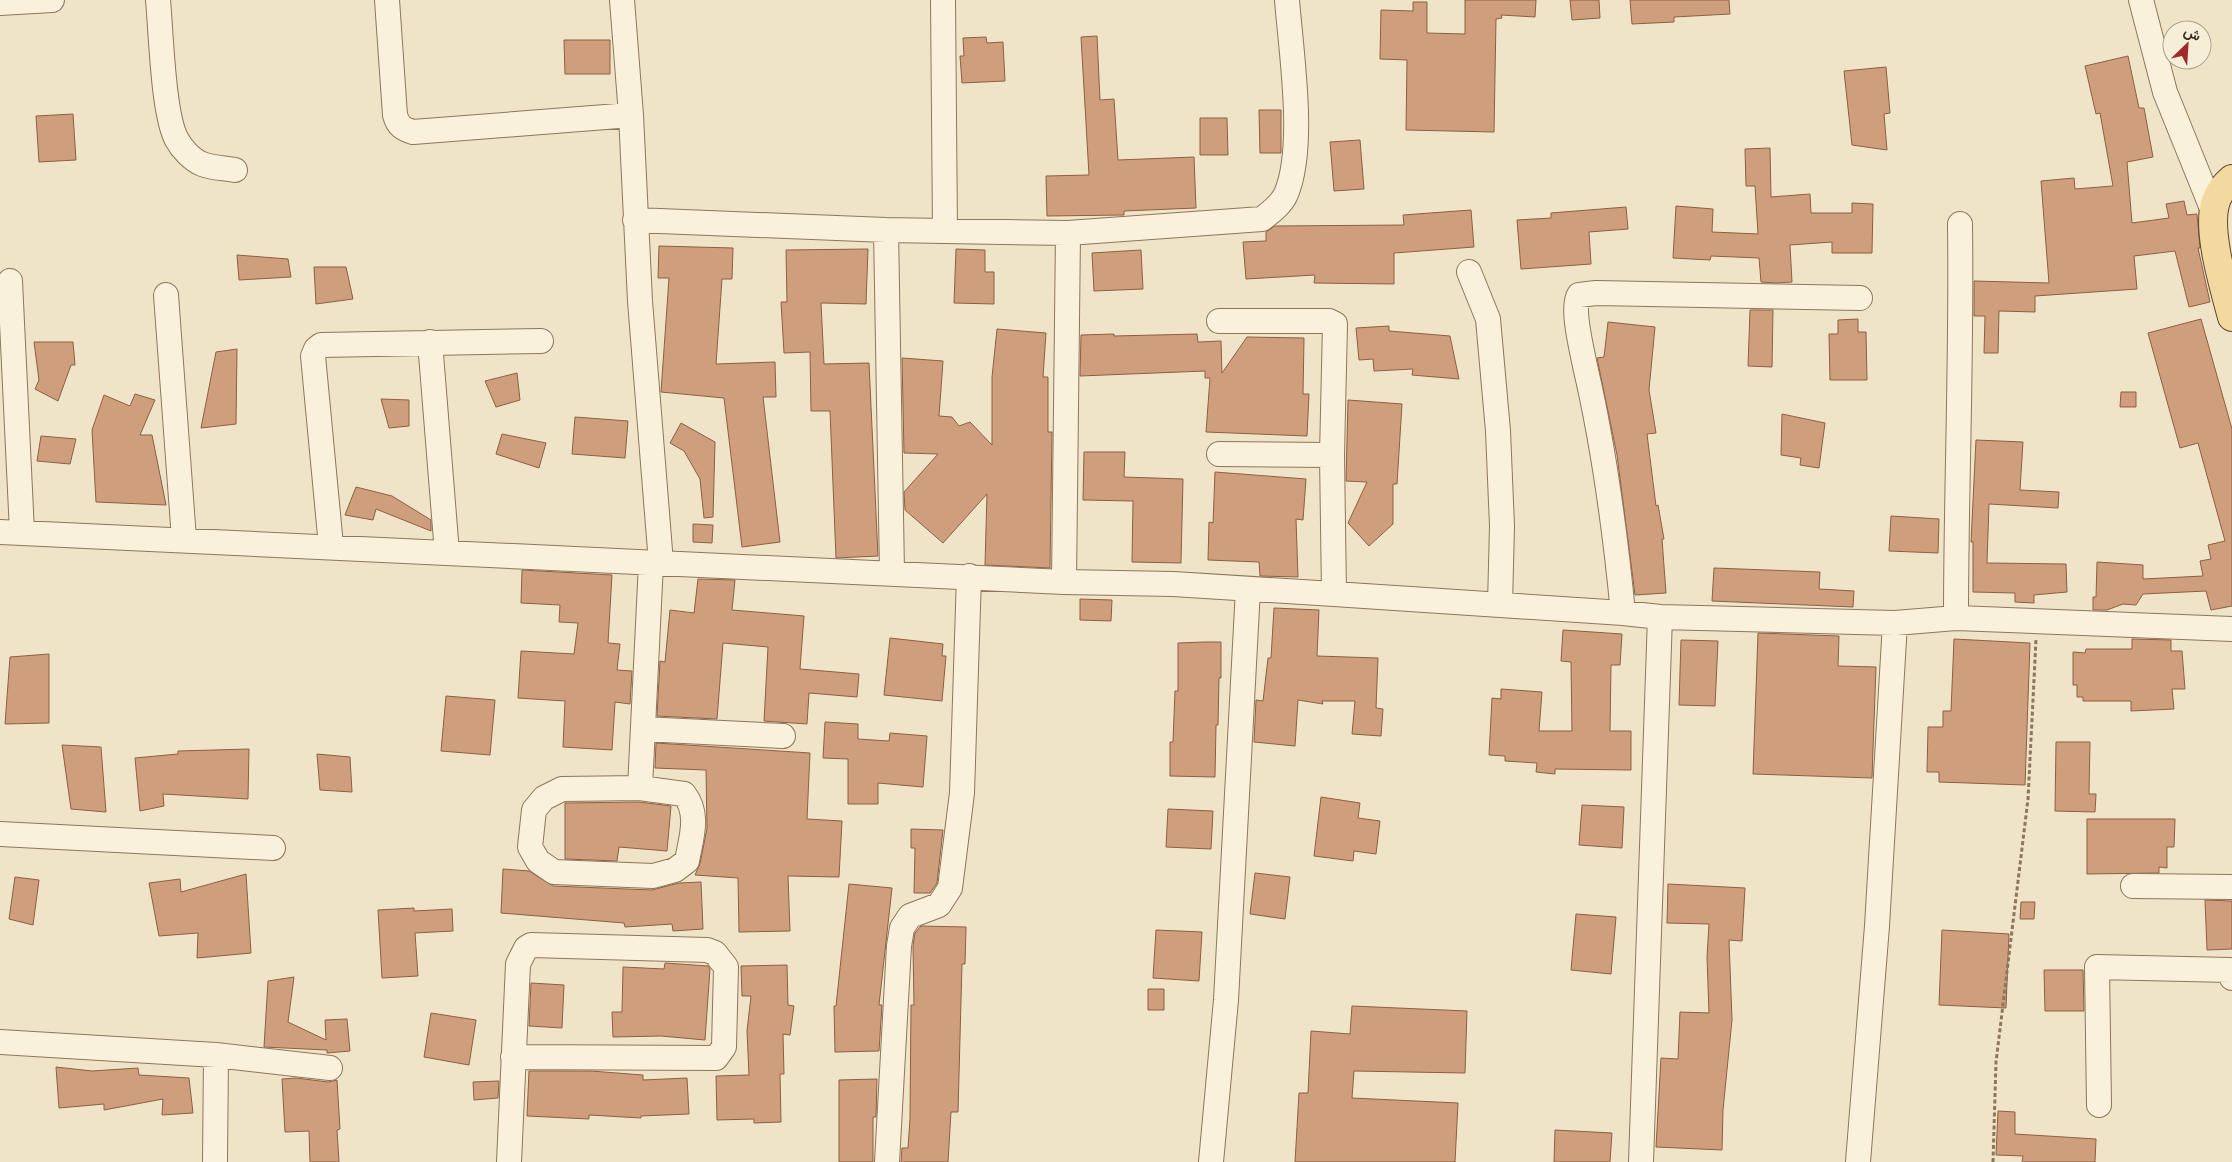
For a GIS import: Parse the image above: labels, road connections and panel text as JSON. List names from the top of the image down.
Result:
{
  "north": "top right"
}
